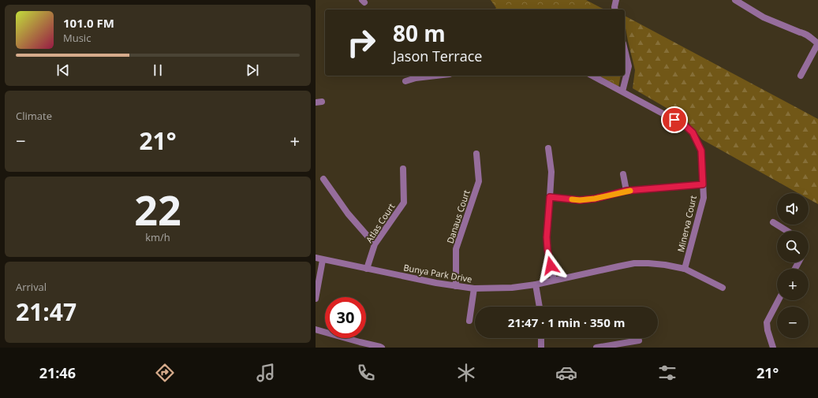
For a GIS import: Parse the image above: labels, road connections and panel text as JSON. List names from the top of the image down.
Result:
{
  "streets": {
    "street": [
      "Danaus Court",
      "Atlas Court",
      "Minerva Court",
      "Bunya Park Drive"
    ]
  },
  "crossings": [
    ["Danaus Court", "Bunya Park Drive"],
    ["Atlas Court", "Bunya Park Drive"],
    ["Minerva Court", "Bunya Park Drive"]
  ],
  "page": {
    "turn": ["80 m", "Jason Terrace"],
    "song": ["101.0 FM", "Music"],
    "tile": [
      "Climate",
      ["22", "km/h"],
      ["Arrival", "21:47"]
    ],
    "heat": ["−", "21°", "+"],
    "map_buttons": ["+", "−"],
    "limit": "30",
    "trip": "21:47 · 1 min · 350 m",
    "tabs": ["21:46", "21°"]
  }
}
